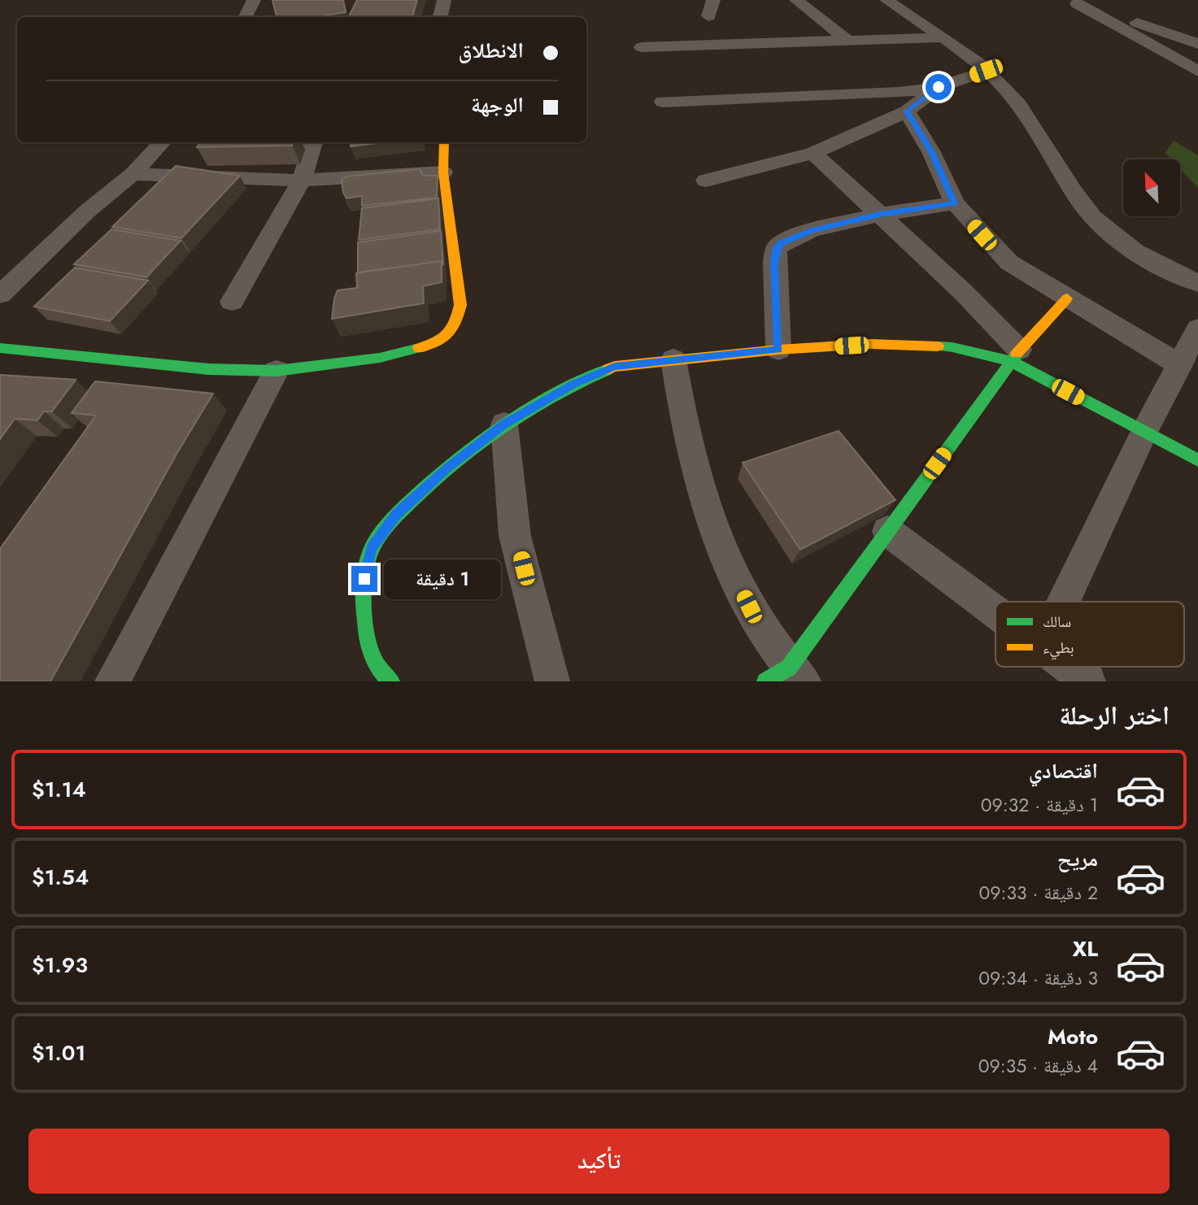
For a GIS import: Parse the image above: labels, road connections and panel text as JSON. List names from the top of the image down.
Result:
{
  "legend": ["سالك", "بطيء"],
  "north": "top left",
  "page": {
    "banner": ["الانطلاق", "الوجهة"],
    "bubble": "1 دقيقة",
    "heading": "اختر الرحلة",
    "list": [
      {
        "name": "اقتصادي",
        "note": "1 دقيقة · 09:32",
        "value": "$1.14"
      },
      {
        "name": "مريح",
        "note": "2 دقيقة · 09:33",
        "value": "$1.54"
      },
      {
        "name": "XL",
        "note": "3 دقيقة · 09:34",
        "value": "$1.93"
      },
      {
        "name": "Moto",
        "note": "4 دقيقة · 09:35",
        "value": "$1.01"
      }
    ],
    "buttons": "تأكيد"
  }
}
